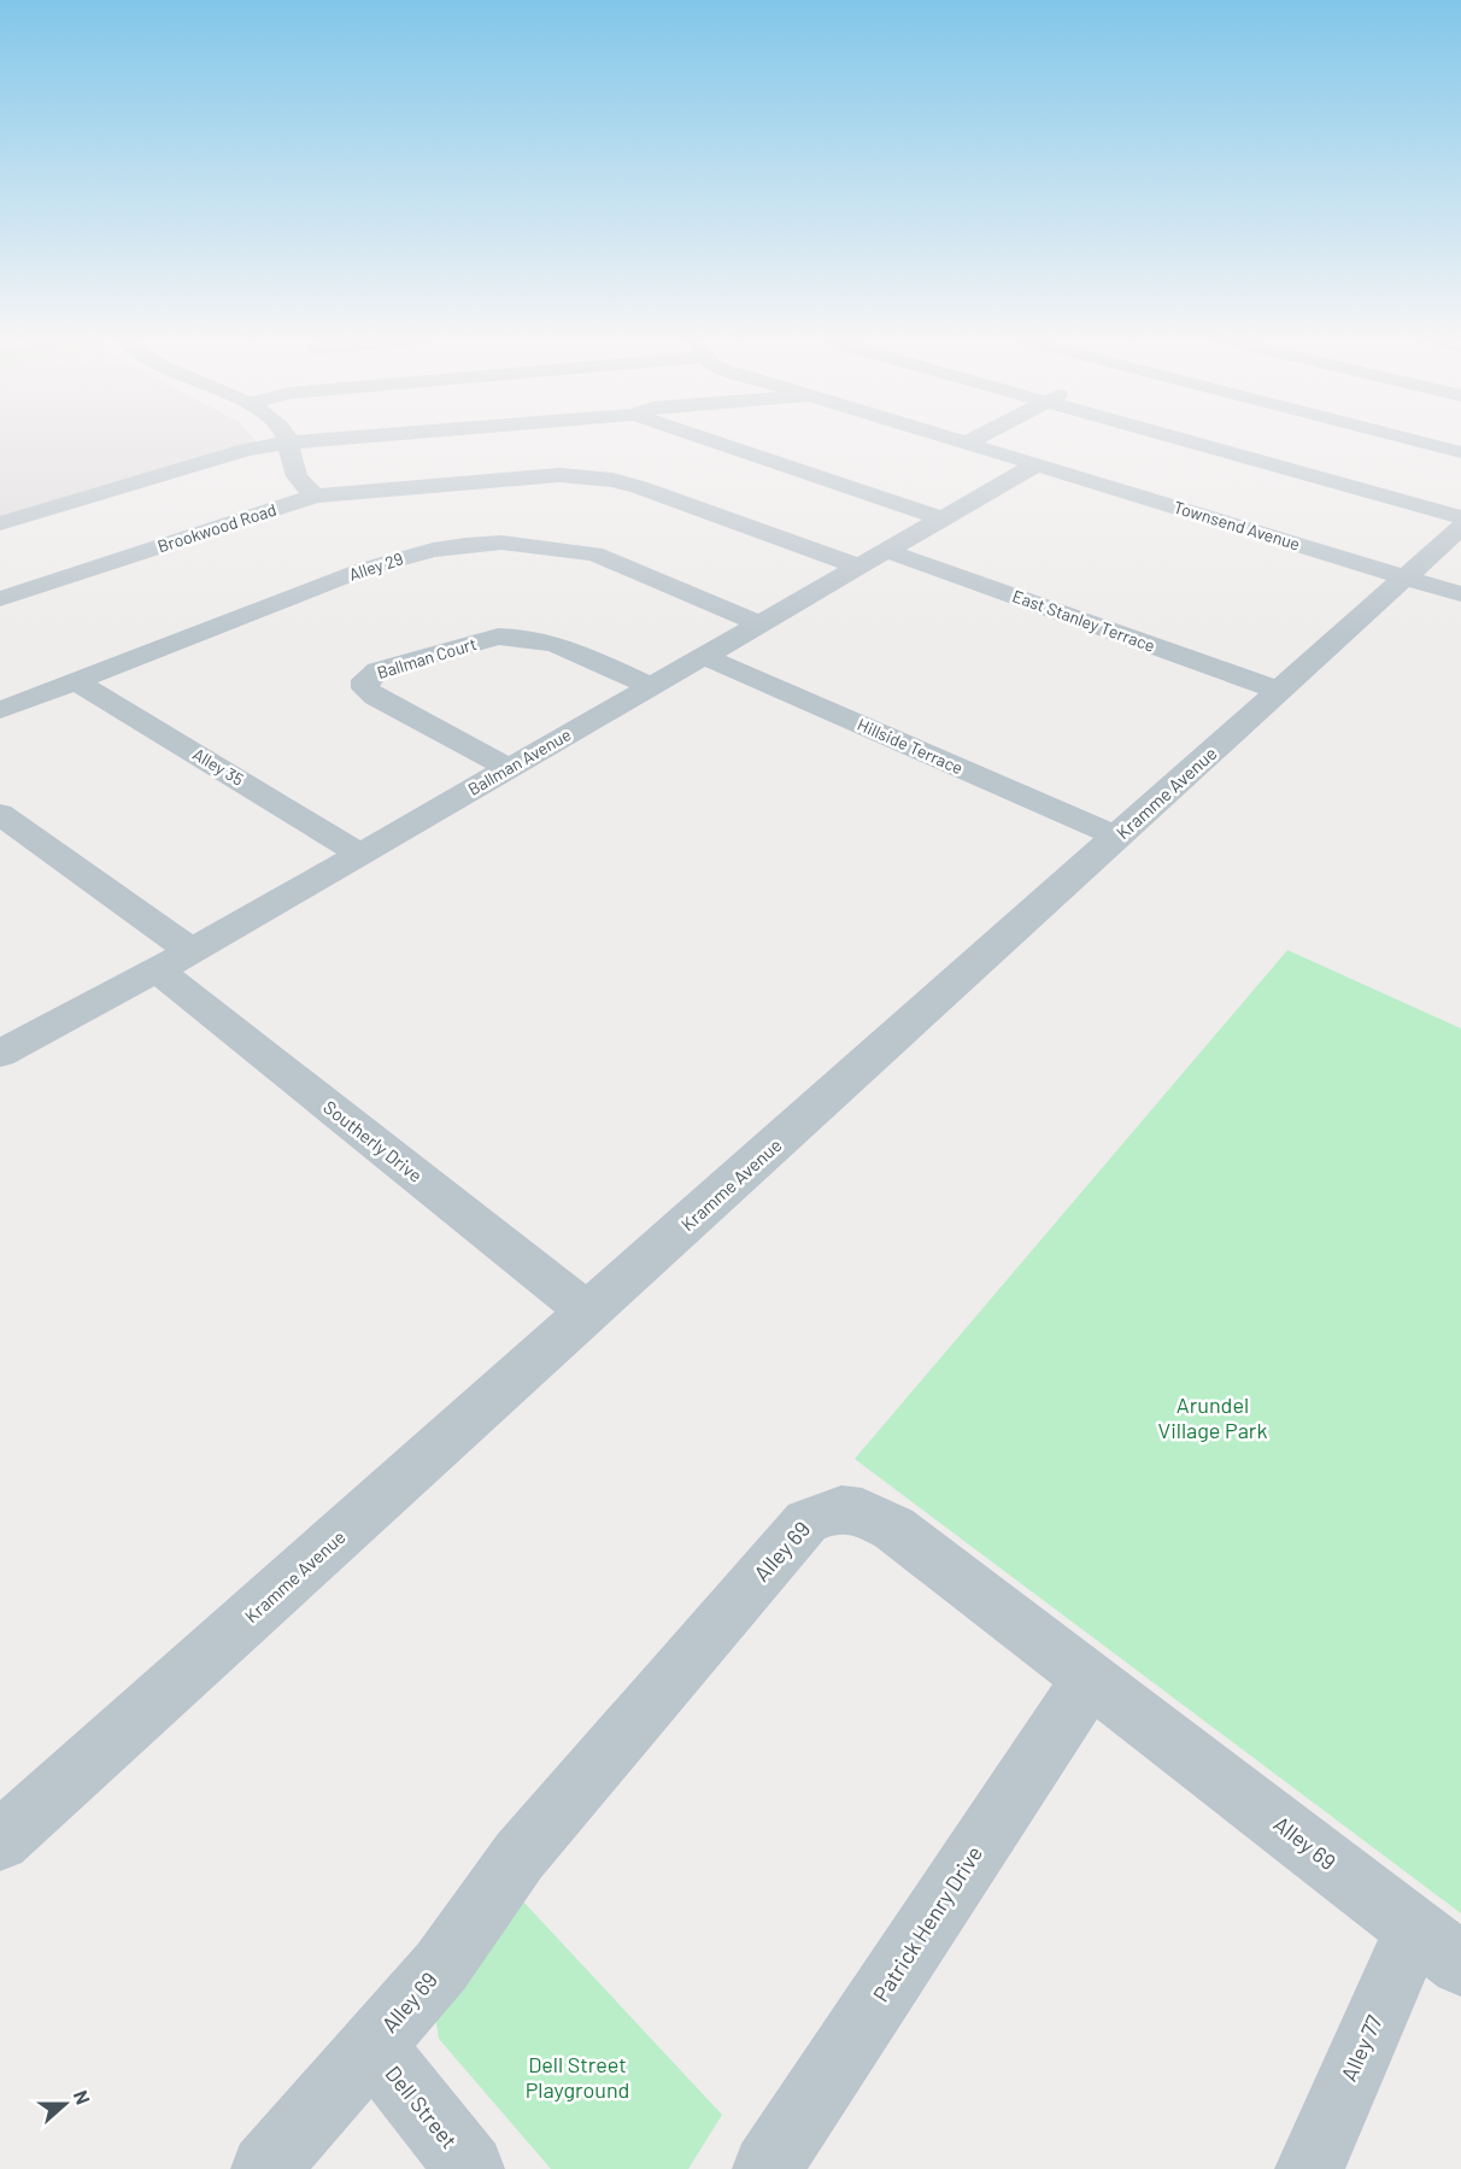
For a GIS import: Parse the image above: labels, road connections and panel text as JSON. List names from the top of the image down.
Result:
{
  "streets": {
    "street": [
      "Townsend Avenue",
      "Brookwood Road",
      "Alley 29",
      "East Stanley Terrace",
      "Ballman Court",
      "Hillside Terrace",
      "Ballman Avenue",
      "Alley 35",
      "Kramme Avenue",
      "Southerly Drive",
      "Alley 69",
      "Patrick Henry Drive",
      "Alley 77",
      "Dell Street"
    ]
  },
  "crossings": [
    ["Townsend Avenue", "Ballman Avenue"],
    ["Townsend Avenue", "Kramme Avenue"],
    ["Brookwood Road", "Ballman Avenue"],
    ["Alley 29", "Ballman Avenue"],
    ["Alley 29", "Alley 35"],
    ["East Stanley Terrace", "Ballman Avenue"],
    ["East Stanley Terrace", "Kramme Avenue"],
    ["Ballman Court", "Ballman Avenue"],
    ["Hillside Terrace", "Ballman Avenue"],
    ["Hillside Terrace", "Kramme Avenue"],
    ["Ballman Avenue", "Alley 35"],
    ["Ballman Avenue", "Southerly Drive"],
    ["Kramme Avenue", "Southerly Drive"],
    ["Alley 69", "Patrick Henry Drive"],
    ["Alley 69", "Alley 77"],
    ["Alley 69", "Dell Street"]
  ],
  "parks": ["Arundel Village Park", "Dell Street Playground"],
  "north": "right"
}
